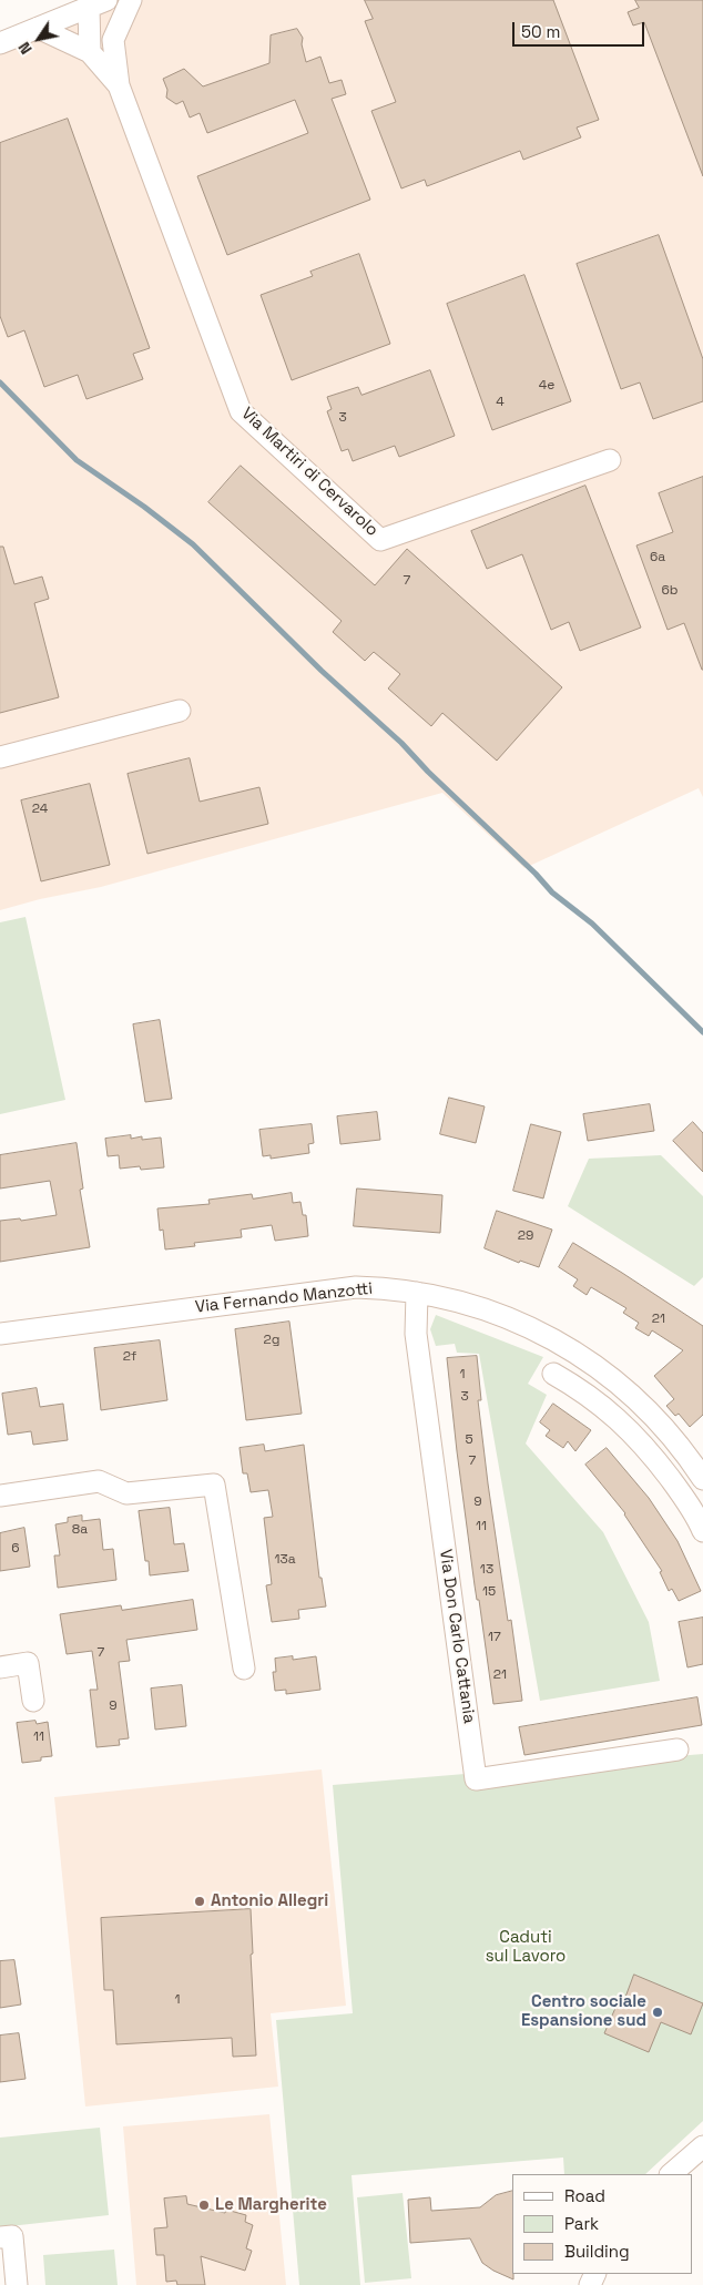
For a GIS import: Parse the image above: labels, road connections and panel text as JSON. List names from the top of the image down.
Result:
{
  "streets": {
    "street": ["Via Martiri di Cervarolo", "Via Fernando Manzotti", "Via Don Carlo Cattania"]
  },
  "crossings": [
    ["Via Fernando Manzotti", "Via Don Carlo Cattania"]
  ],
  "parks": ["Caduti sul Lavoro"],
  "places": ["Antonio Allegri", "Centro sociale Espansione sud", "Le Margherite"],
  "house_numbers": [
    "4e",
    "4",
    "3",
    "6a",
    "7",
    "6b",
    "24",
    "29",
    "21",
    "2g",
    "2f",
    "1",
    "3",
    "5",
    "7",
    "9",
    "11",
    "8a",
    "6",
    "13a",
    "13",
    "15",
    "17",
    "7",
    "21",
    "9",
    "11",
    "1"
  ],
  "legend": ["Road", "Park", "Building"],
  "scale_bar": "50 m",
  "north": "bottom left"
}
